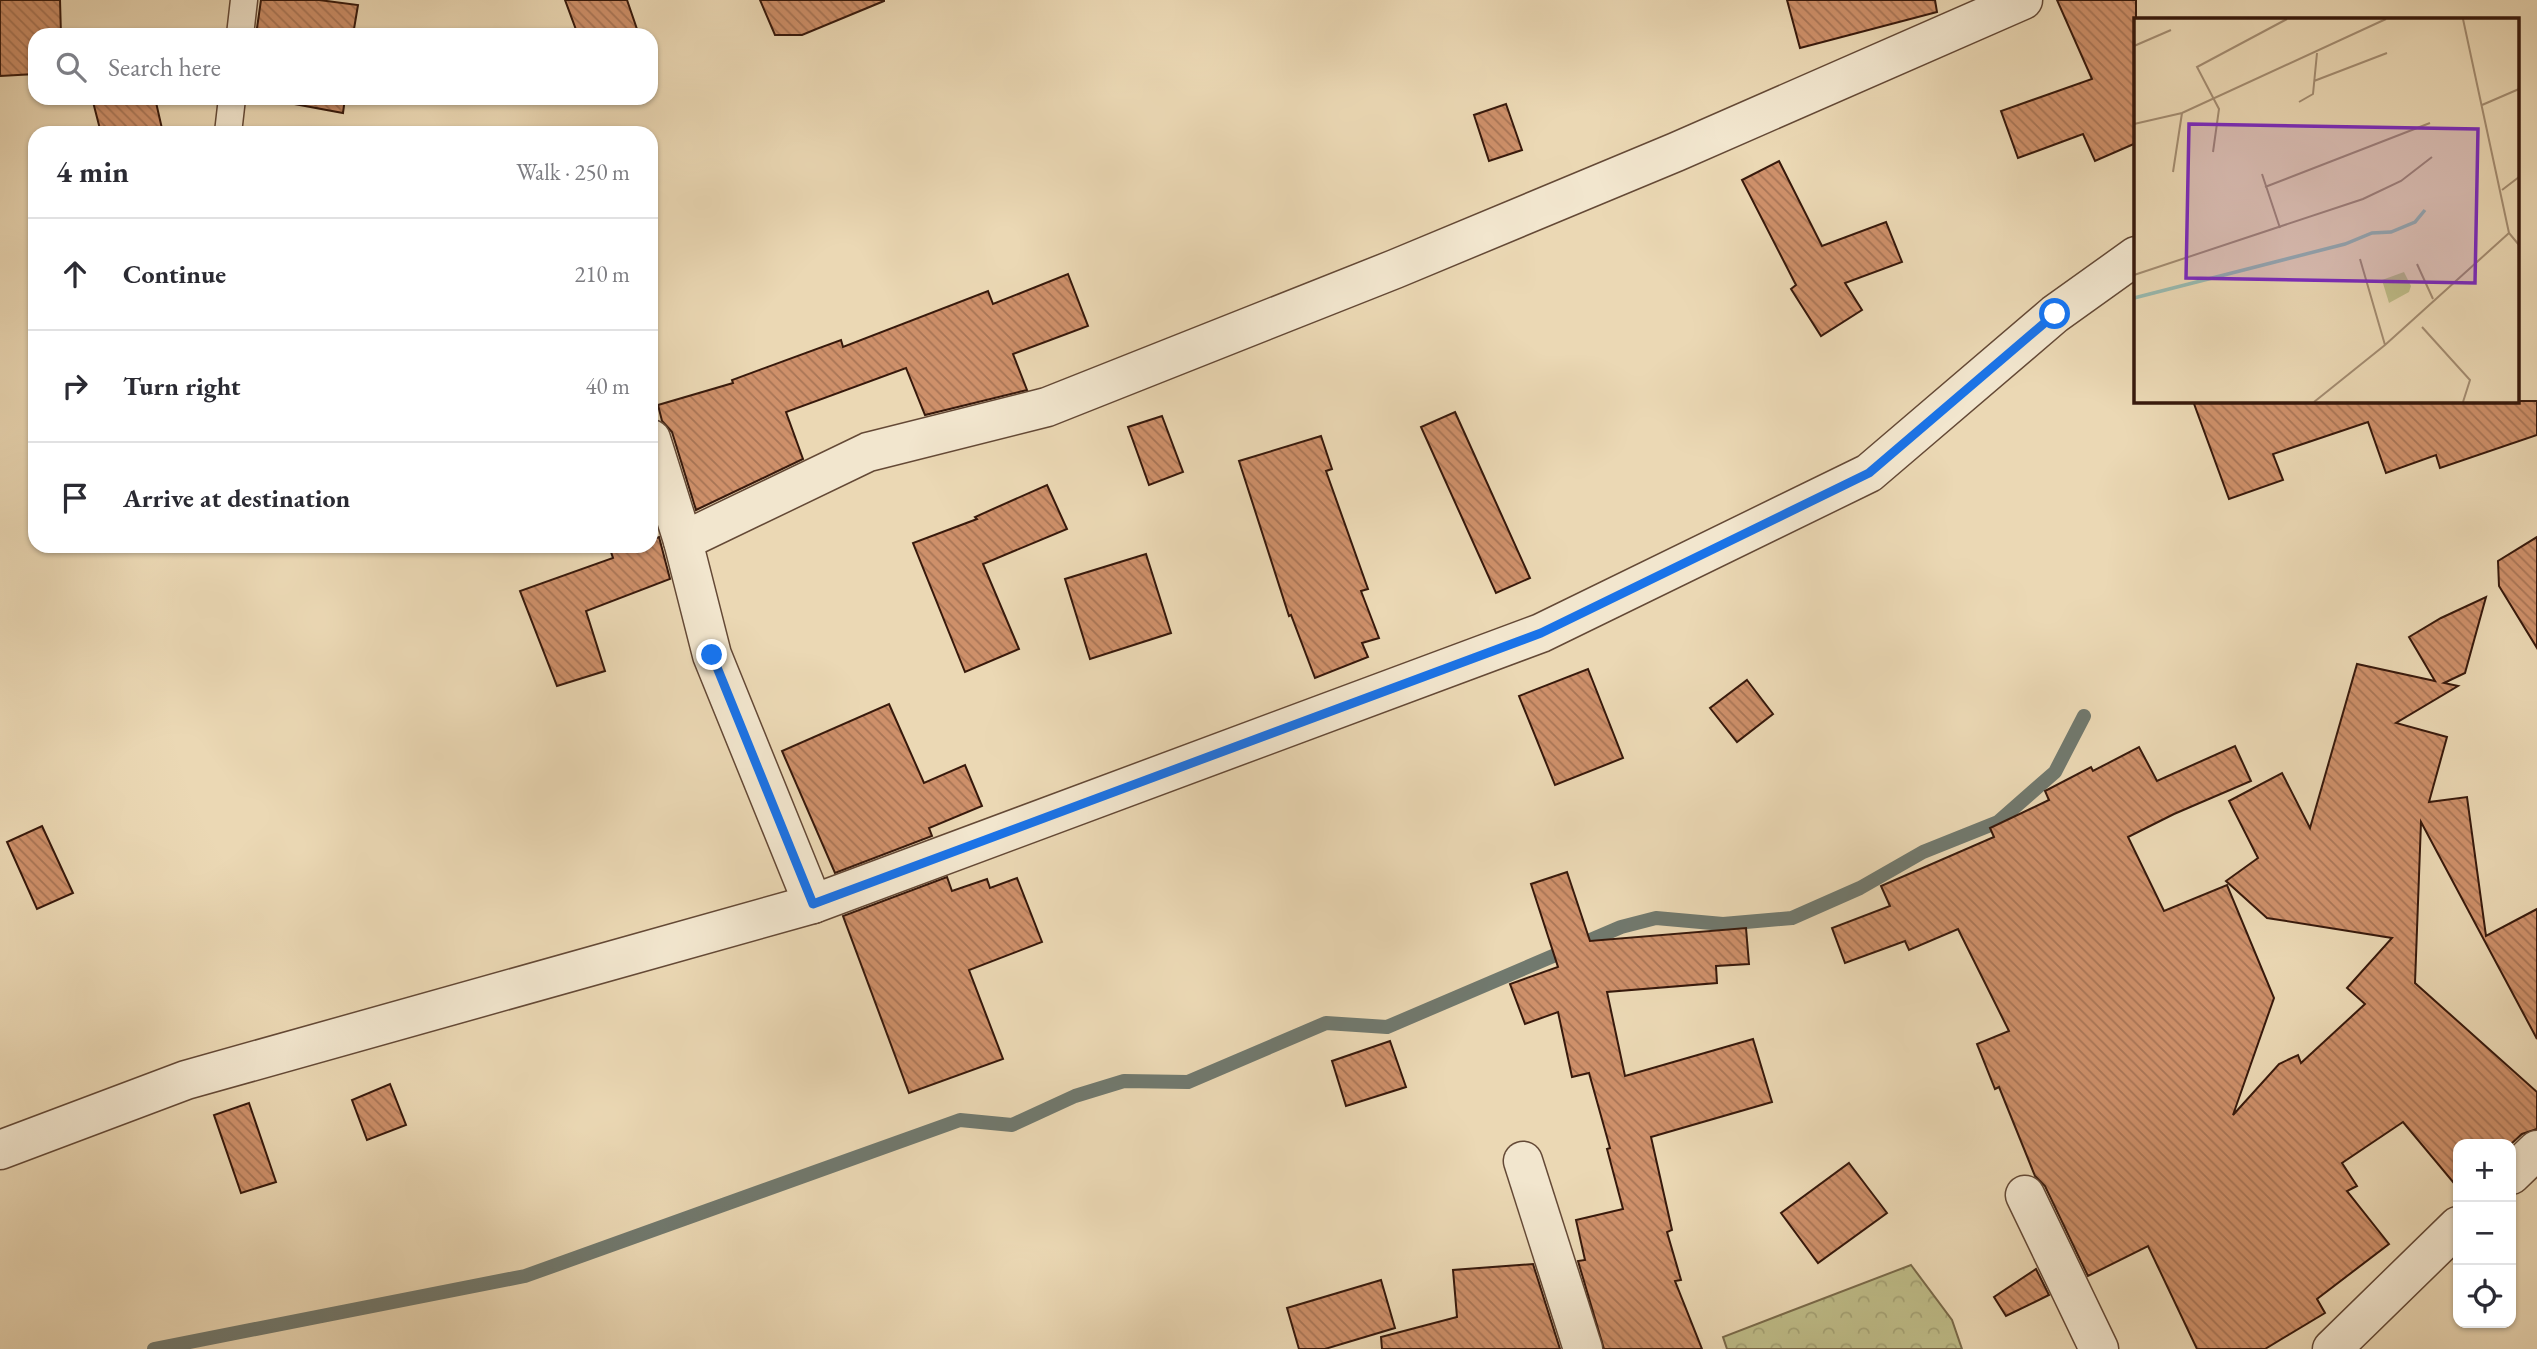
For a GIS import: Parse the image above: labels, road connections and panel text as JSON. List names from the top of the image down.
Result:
{
  "page": {
    "search": "Search here",
    "heading": ["4 min", "Walk · 250 m"],
    "list": [
      ["Continue", "210 m"],
      ["Turn right", "40 m"],
      "Arrive at destination"
    ],
    "map_buttons": ["+", "−"]
  }
}
